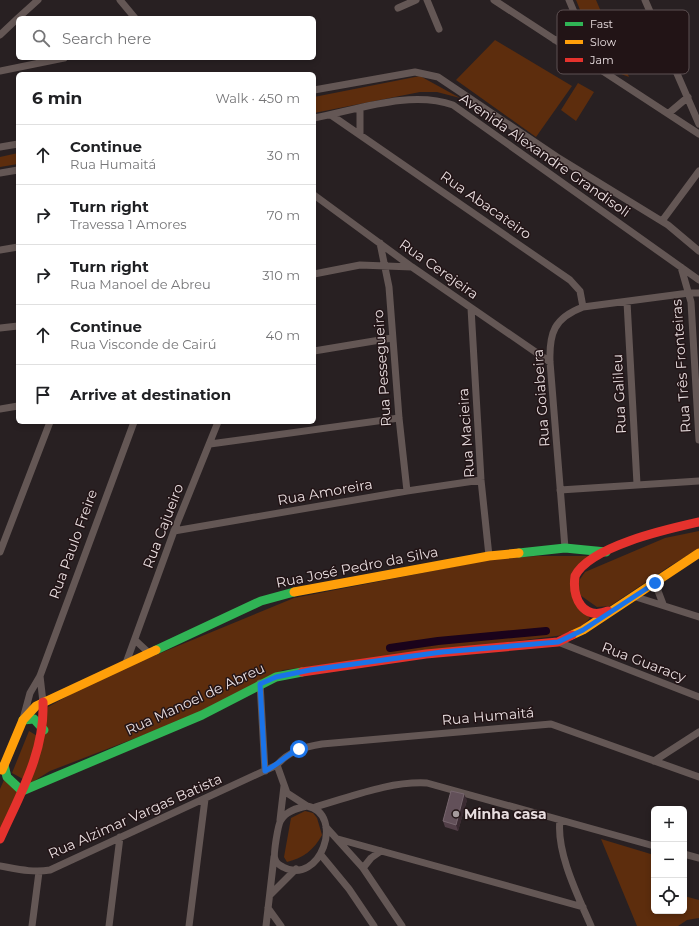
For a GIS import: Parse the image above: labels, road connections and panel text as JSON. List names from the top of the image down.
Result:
{
  "streets": {
    "main road": ["Rua Paulo Freire", "Rua José Pedro da Silva", "Rua Manoel de Abreu"],
    "street": [
      "Avenida Alexandre Grandisoli",
      "Rua Abacateiro",
      "Rua Cerejeira",
      "Rua Três Fronteiras",
      "Rua Pessegueiro",
      "Rua Galileu",
      "Rua Goiabeira",
      "Rua Macieira",
      "Rua Amoreira",
      "Rua Cajueiro",
      "Rua Guaracy",
      "Rua Humaitá",
      "Rua Alzimar Vargas Batista"
    ]
  },
  "crossings": [
    ["Avenida Alexandre Grandisoli", "Rua Abacateiro"],
    ["Avenida Alexandre Grandisoli", "Rua Três Fronteiras"],
    ["Rua Abacateiro", "Rua Goiabeira"],
    ["Rua Cerejeira", "Rua Pessegueiro"],
    ["Rua Cerejeira", "Rua Goiabeira"],
    ["Rua Cerejeira", "Rua Macieira"],
    ["Rua Três Fronteiras", "Rua Goiabeira"],
    ["Rua Pessegueiro", "Rua Amoreira"],
    ["Rua Galileu", "Rua Goiabeira"],
    ["Rua Goiabeira", "Rua José Pedro da Silva"],
    ["Rua Macieira", "Rua Amoreira"],
    ["Rua Macieira", "Rua José Pedro da Silva"],
    ["Rua Amoreira", "Rua Cajueiro"],
    ["Rua Cajueiro", "Rua José Pedro da Silva"],
    ["Rua Paulo Freire", "Rua José Pedro da Silva"],
    ["Rua Paulo Freire", "Rua Manoel de Abreu"],
    ["Rua Guaracy", "Rua Manoel de Abreu"],
    ["Rua Humaitá", "Rua Alzimar Vargas Batista"]
  ],
  "places": ["Minha casa"],
  "legend": ["Fast", "Slow", "Jam"],
  "page": {
    "search": "Search here",
    "heading": ["6 min", "Walk · 450 m"],
    "list": [
      ["Continue", "Rua Humaitá", "30 m"],
      ["Turn right", "Travessa 1 Amores", "70 m"],
      ["Turn right", "Rua Manoel de Abreu", "310 m"],
      ["Continue", "Rua Visconde de Cairú", "40 m"],
      "Arrive at destination"
    ],
    "map_buttons": ["+", "−"]
  }
}
